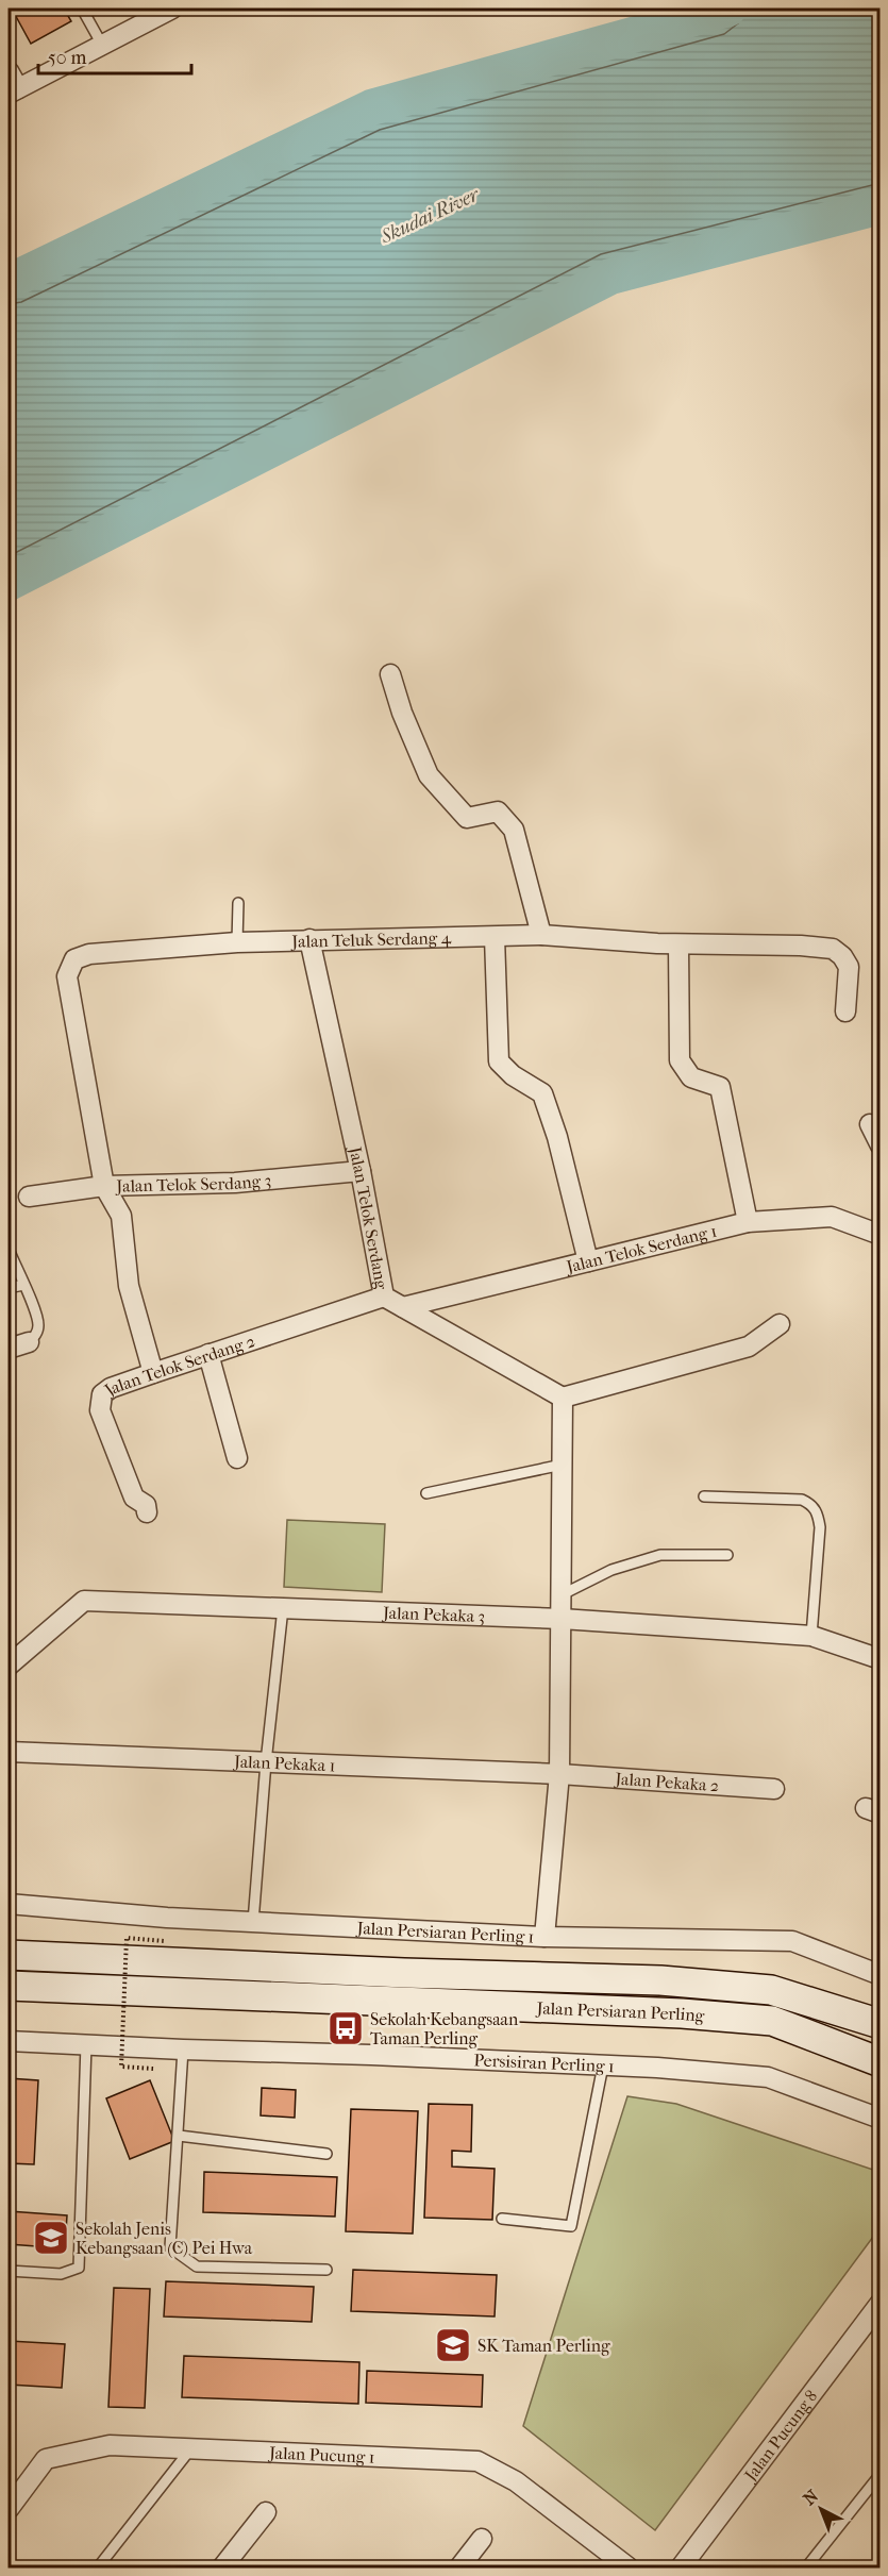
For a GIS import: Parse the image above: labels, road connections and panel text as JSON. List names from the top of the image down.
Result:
{
  "streets": {
    "main road": ["Jalan Persiaran Perling"],
    "street": [
      "Jalan Teluk Serdang 4",
      "Jalan Telok Serdang 3",
      "Jalan Telok Serdang",
      "Jalan Telok Serdang 1",
      "Jalan Telok Serdang 2",
      "Jalan Pekaka 3",
      "Jalan Pekaka 1",
      "Jalan Pekaka 2",
      "Jalan Persiaran Perling 1",
      "Persisiran Perling 1",
      "Jalan Pucung 8",
      "Jalan Pucung 1"
    ]
  },
  "crossings": [
    ["Jalan Teluk Serdang 4", "Jalan Telok Serdang 3"],
    ["Jalan Teluk Serdang 4", "Jalan Telok Serdang"],
    ["Jalan Telok Serdang 3", "Jalan Telok Serdang"],
    ["Jalan Telok Serdang", "Jalan Telok Serdang 1"],
    ["Jalan Telok Serdang", "Jalan Telok Serdang 2"],
    ["Jalan Pekaka 1", "Jalan Pekaka 2"]
  ],
  "water": ["Skudai River"],
  "places": {
    "bus stop": ["Sekolah Kebangsaan Taman Perling"],
    "school or university": ["Sekolah Jenis Kebangsaan (C) Pei Hwa", "SK Taman Perling"]
  },
  "scale_bar": "50 m",
  "north": "top left"
}
